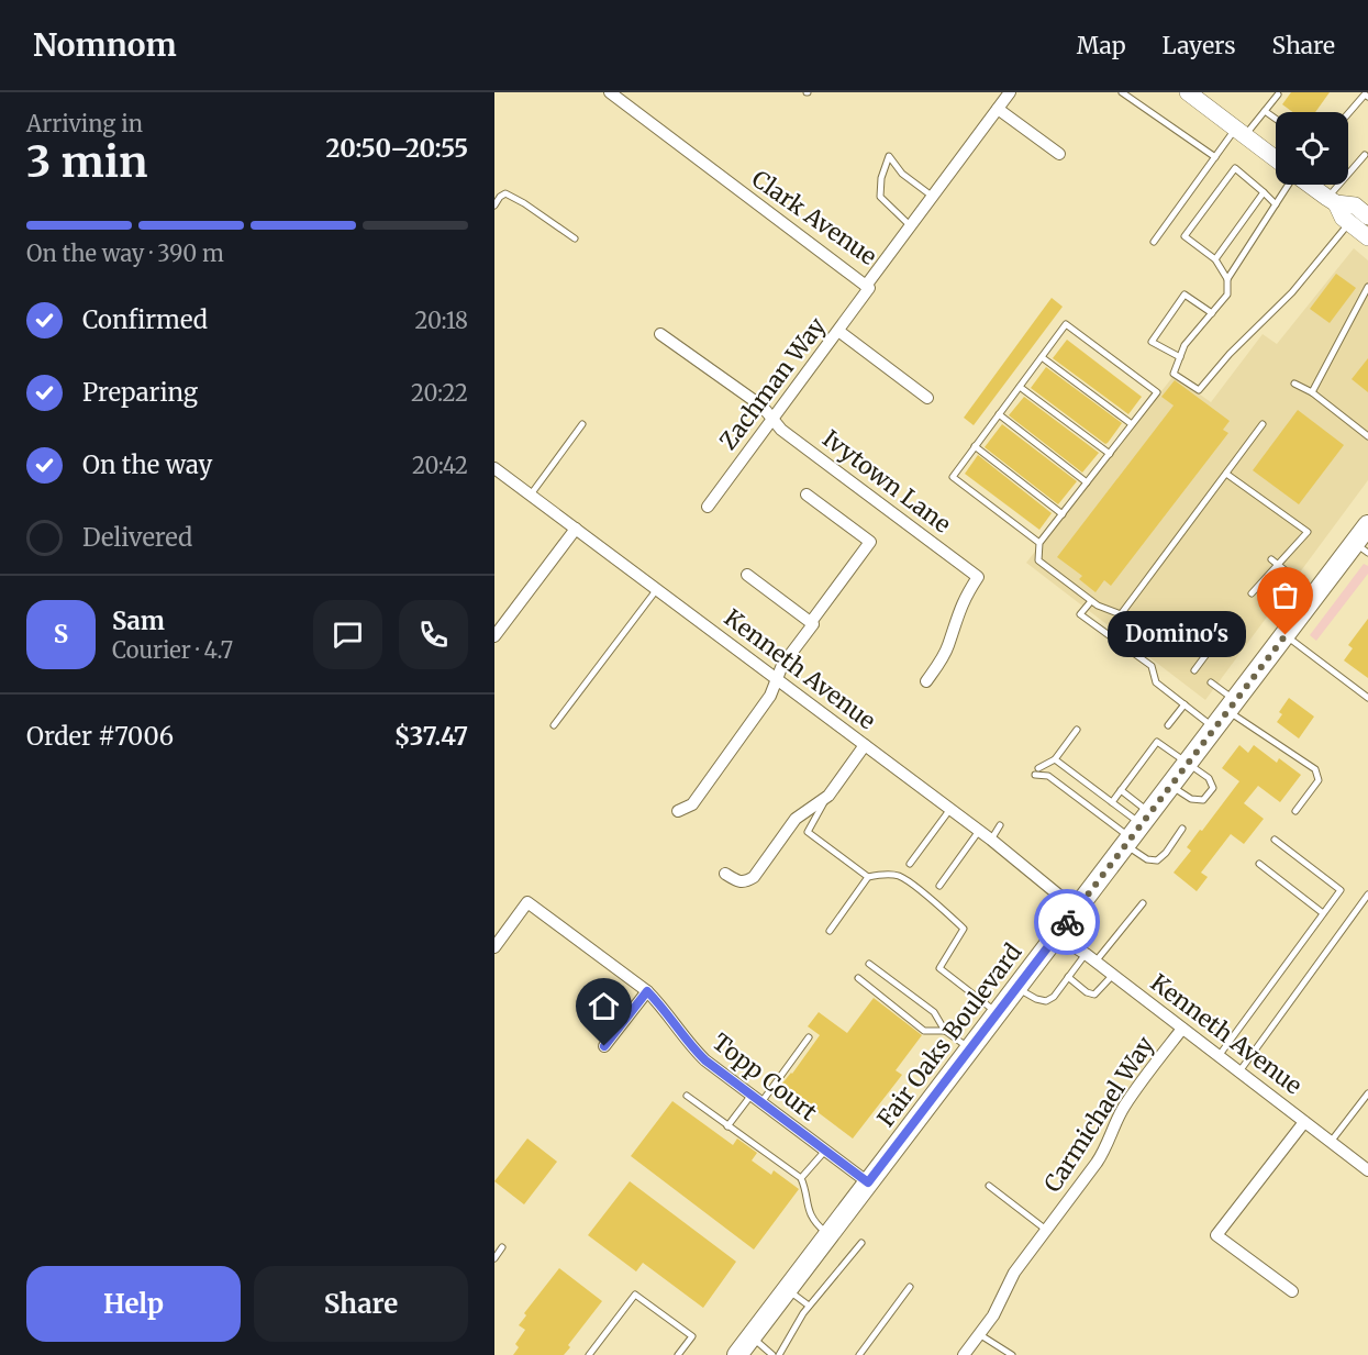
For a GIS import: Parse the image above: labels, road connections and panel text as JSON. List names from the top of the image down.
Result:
{
  "streets": {
    "main road": ["Fair Oaks Boulevard"],
    "street": [
      "Clark Avenue",
      "Zachman Way",
      "Ivytown Lane",
      "Kenneth Avenue",
      "Topp Court",
      "Carmichael Way"
    ]
  },
  "crossings": [
    ["Clark Avenue", "Zachman Way"],
    ["Zachman Way", "Ivytown Lane"],
    ["Kenneth Avenue", "Fair Oaks Boulevard"],
    ["Kenneth Avenue", "Carmichael Way"],
    ["Fair Oaks Boulevard", "Topp Court"]
  ],
  "places": ["Domino's"],
  "page": {
    "header": "Nomnom",
    "nav": ["Map", "Layers", "Share"],
    "heading": ["3 min", "Arriving in", "20:50–20:55"],
    "panel": [
      "Sam",
      "Courier · 4.7",
      "Order #7006",
      "$37.47"
    ],
    "bar": "On the way · 390 m",
    "list": [
      ["Confirmed", "20:18"],
      ["Preparing", "20:22"],
      ["On the way", "20:42"],
      "Delivered"
    ],
    "round": "S",
    "bubble": "Domino's",
    "buttons": ["Help", "Share"]
  }
}
